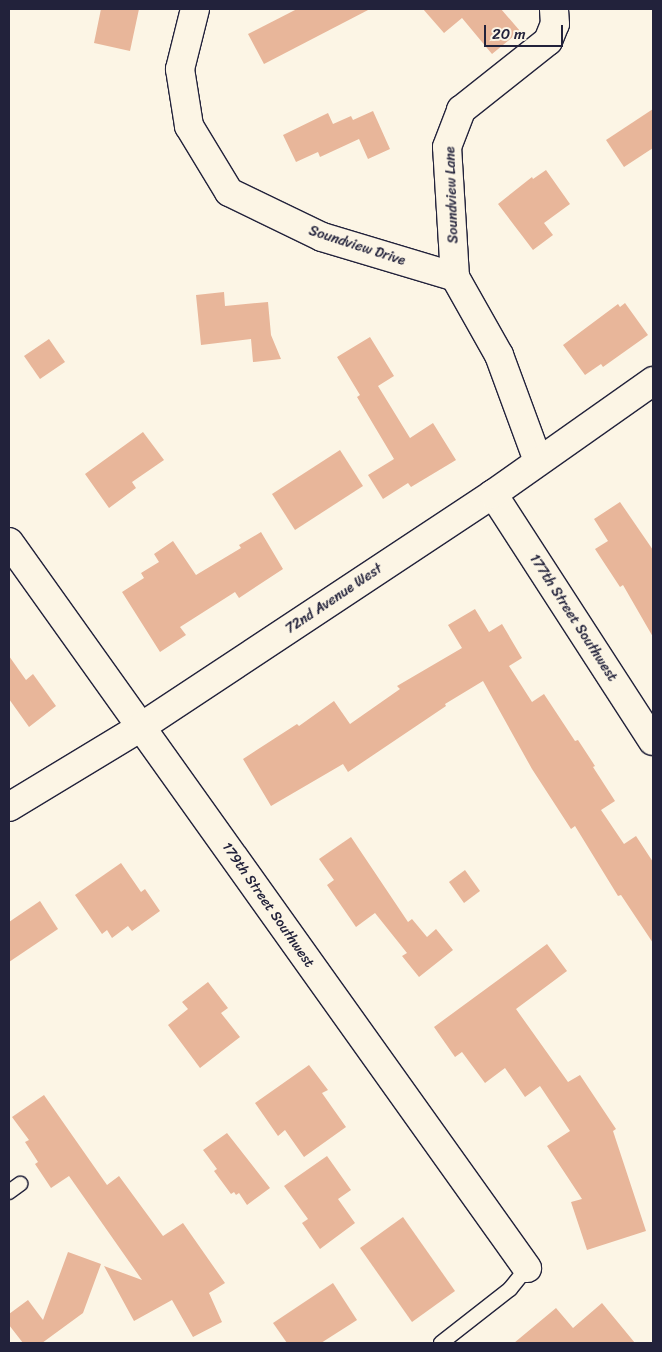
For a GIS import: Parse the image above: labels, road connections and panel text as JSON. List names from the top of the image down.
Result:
{
  "streets": {
    "street": [
      "Soundview Lane",
      "Soundview Drive",
      "72nd Avenue West",
      "177th Street Southwest",
      "179th Street Southwest"
    ]
  },
  "crossings": [
    ["Soundview Lane", "Soundview Drive"],
    ["72nd Avenue West", "177th Street Southwest"],
    ["72nd Avenue West", "179th Street Southwest"]
  ],
  "scale_bar": "20 m"
}
